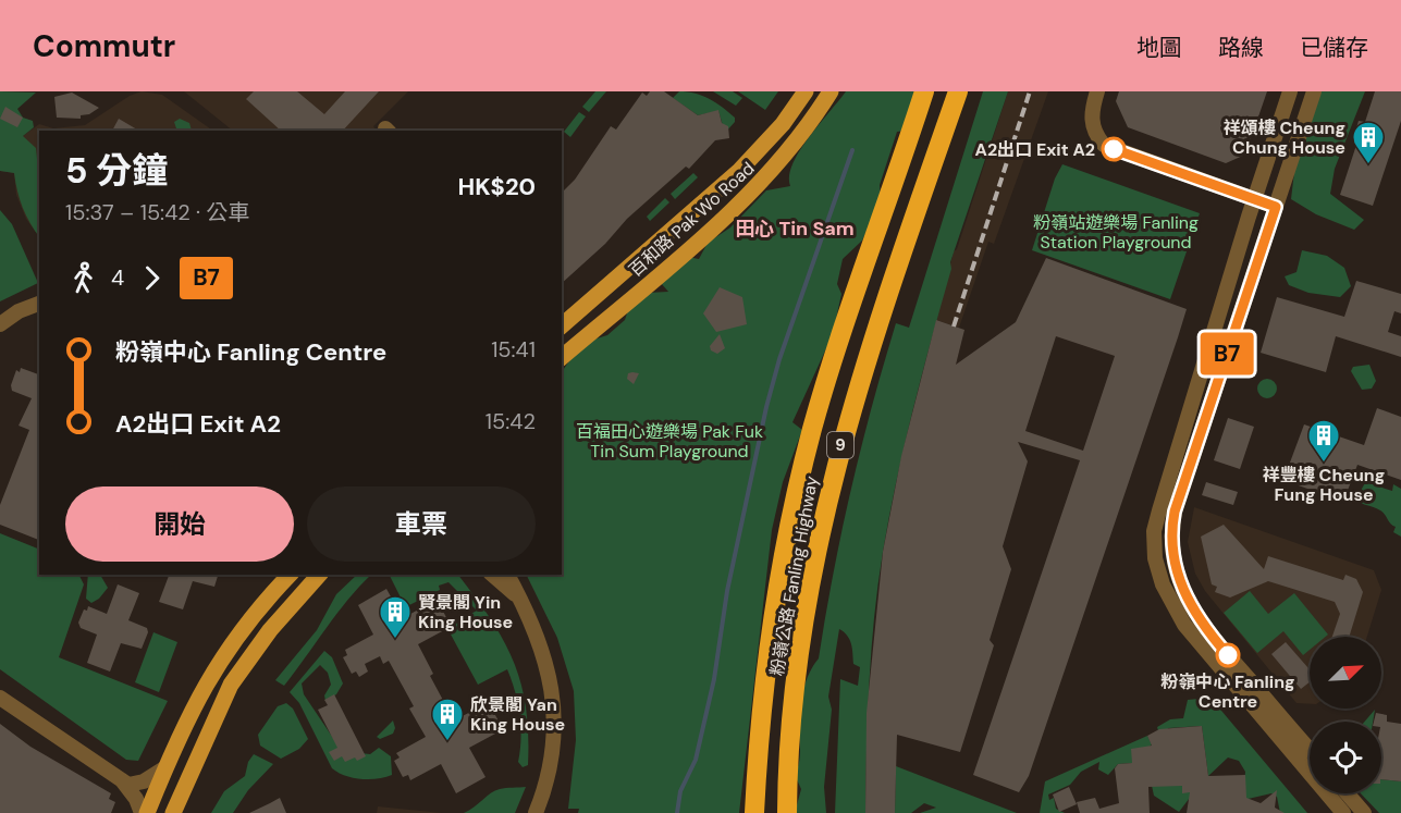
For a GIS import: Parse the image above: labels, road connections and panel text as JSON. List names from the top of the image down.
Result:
{
  "streets": {
    "highway": ["9", "粉嶺公路 Fanling Highway"],
    "main road": ["百和路 Pak Wo Road"]
  },
  "districts": ["田心 Tin Sam"],
  "parks": ["粉嶺站遊樂場 Fanling Station Playground", "百福田心遊樂場 Pak Fuk Tin Sum Playground"],
  "places": {
    "other": ["A2出口 Exit A2", "粉嶺中心 Fanling Centre"],
    "building": [
      "祥頌樓 Cheung Chung House",
      "祥豐樓 Cheung Fung House",
      "賢景閣 Yin King House",
      "欣景閣 Yan King House"
    ]
  },
  "lines": ["bus line B7"],
  "north": "top right",
  "page": {
    "header": "Commutr",
    "nav": ["地圖", "路線", "已儲存"],
    "on_map": "B7",
    "heading": ["5 分鐘", "15:37 – 15:42 · 公車", "HK$20"],
    "legs": ["4", "B7"],
    "list": [
      {
        "name": "粉嶺中心 Fanling Centre",
        "value": "15:41"
      },
      {
        "name": "A2出口 Exit A2",
        "value": "15:42"
      }
    ],
    "buttons": ["開始", "車票"]
  }
}
